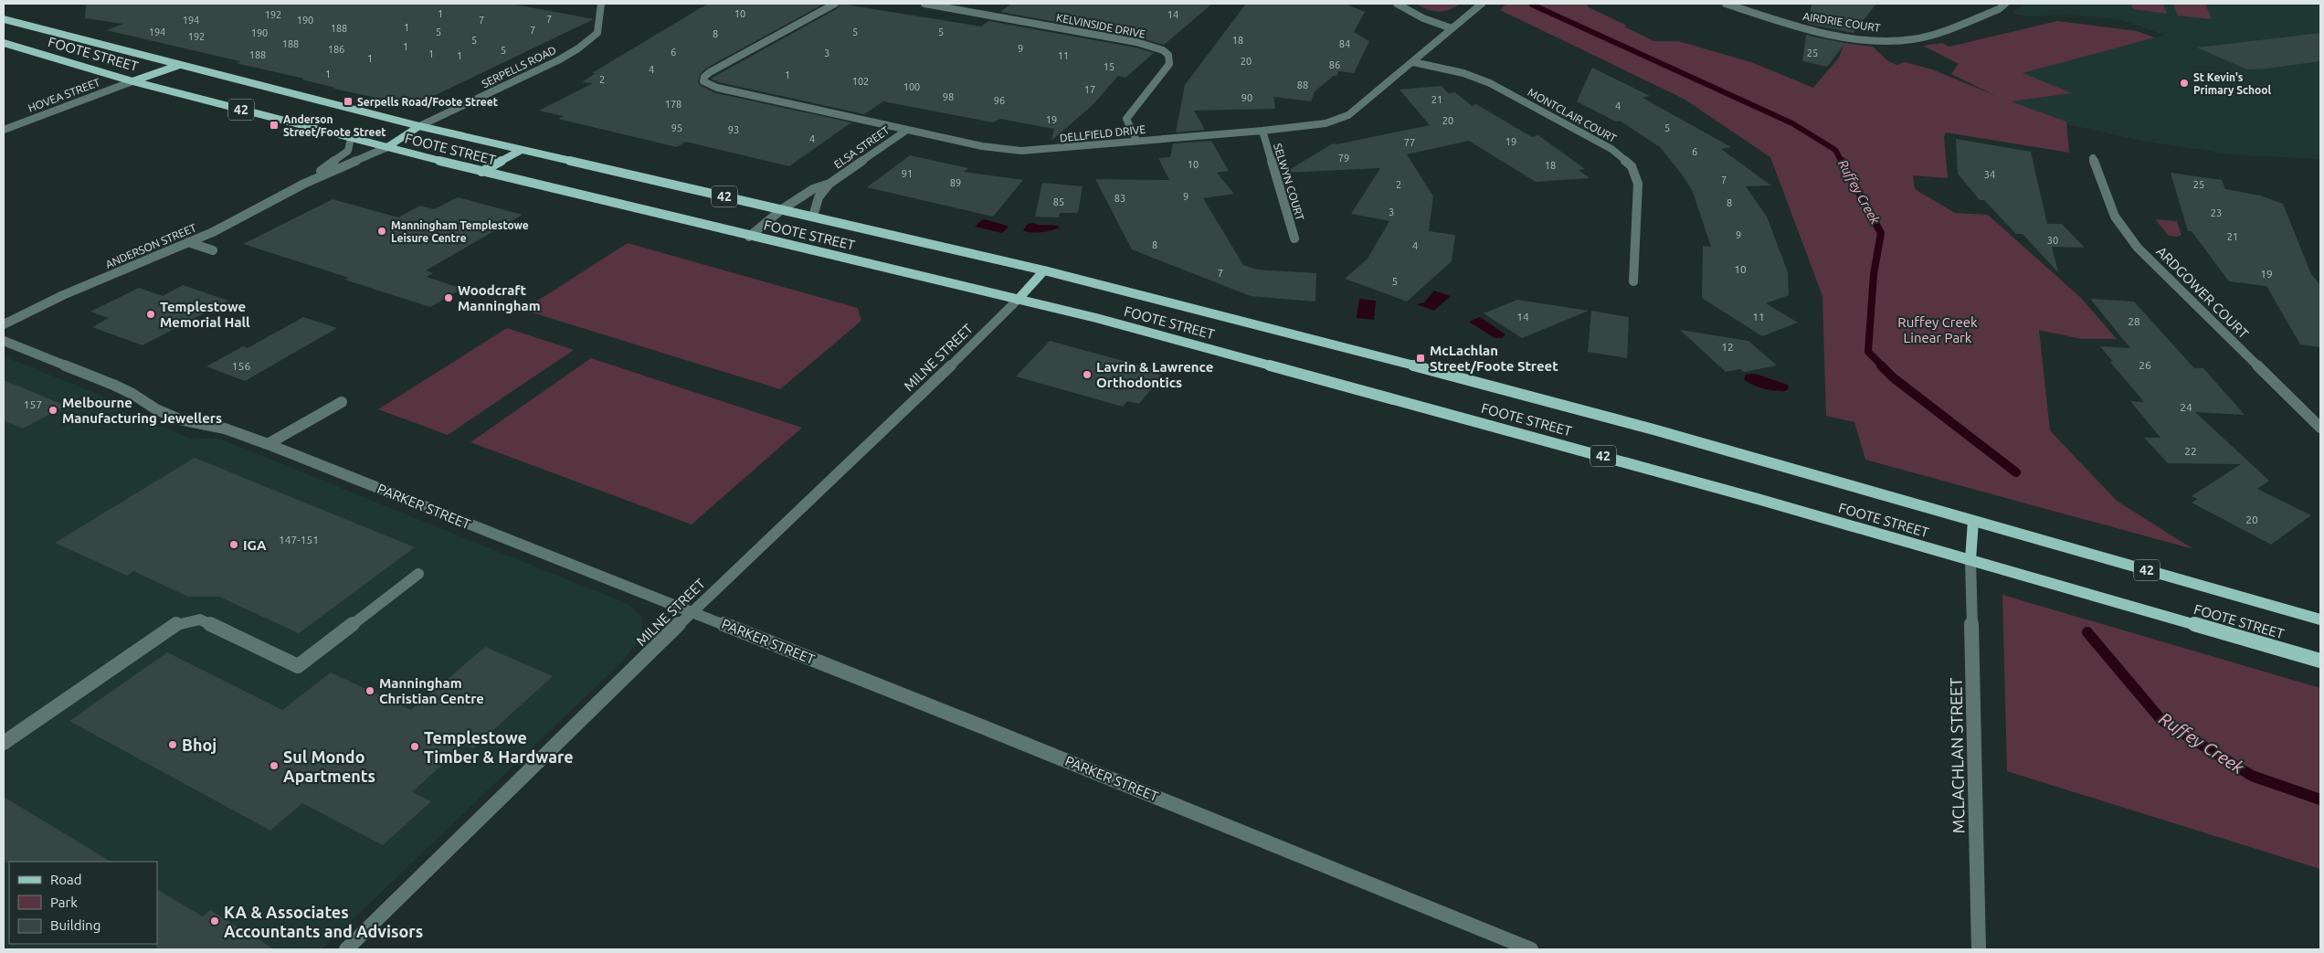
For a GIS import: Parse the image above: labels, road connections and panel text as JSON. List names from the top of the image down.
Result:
{
  "streets": {
    "main road": ["FOOTE STREET", "42"],
    "street": [
      "AIRDRIE COURT",
      "KELVINSIDE DRIVE",
      "SERPELLS ROAD",
      "HOVEA STREET",
      "MONTCLAIR COURT",
      "DELLFIELD DRIVE",
      "ELSA STREET",
      "SELWYN COURT",
      "ANDERSON STREET",
      "ARDGOWER COURT",
      "MILNE STREET",
      "PARKER STREET",
      "MCLACHLAN STREET"
    ]
  },
  "crossings": [
    ["KELVINSIDE DRIVE", "DELLFIELD DRIVE"],
    ["FOOTE STREET", "SERPELLS ROAD"],
    ["FOOTE STREET", "HOVEA STREET"],
    ["FOOTE STREET", "ELSA STREET"],
    ["FOOTE STREET", "ANDERSON STREET"],
    ["FOOTE STREET", "MILNE STREET"],
    ["FOOTE STREET", "MCLACHLAN STREET"],
    ["MONTCLAIR COURT", "DELLFIELD DRIVE"],
    ["DELLFIELD DRIVE", "ELSA STREET"],
    ["DELLFIELD DRIVE", "SELWYN COURT"],
    ["MILNE STREET", "PARKER STREET"]
  ],
  "water": ["Ruffey Creek"],
  "parks": ["Ruffey Creek Linear Park"],
  "places": {
    "other": [
      "St Kevin's Primary School",
      "Manningham Templestowe Leisure Centre",
      "Woodcraft Manningham",
      "Templestowe Memorial Hall",
      "Lavrin & Lawrence Orthodontics",
      "Melbourne Manufacturing Jewellers",
      "IGA",
      "Manningham Christian Centre",
      "Bhoj",
      "Templestowe Timber & Hardware",
      "Sul Mondo Apartments",
      "KA & Associates Accountants and Advisors"
    ],
    "transit": ["Serpells Road/Foote Street", "Anderson Street/Foote Street", "McLachlan Street/Foote Street"]
  },
  "house_numbers": [
    "1",
    "10",
    "192",
    "14",
    "7",
    "194",
    "190",
    "7",
    "1",
    "188",
    "7",
    "194",
    "5",
    "5",
    "5",
    "190",
    "8",
    "192",
    "5",
    "18",
    "188",
    "84",
    "1",
    "9",
    "186",
    "5",
    "6",
    "3",
    "25",
    "1",
    "188",
    "1",
    "11",
    "1",
    "20",
    "86",
    "15",
    "4",
    "1",
    "1",
    "2",
    "102",
    "88",
    "100",
    "17",
    "98",
    "90",
    "21",
    "96",
    "178",
    "4",
    "19",
    "20",
    "95",
    "5",
    "93",
    "4",
    "19",
    "77",
    "6",
    "79",
    "10",
    "18",
    "91",
    "34",
    "7",
    "89",
    "2",
    "25",
    "9",
    "83",
    "85",
    "8",
    "3",
    "23",
    "9",
    "21",
    "30",
    "8",
    "4",
    "10",
    "7",
    "19",
    "5",
    "14",
    "11",
    "28",
    "12",
    "26",
    "156",
    "157",
    "24",
    "22",
    "20",
    "147-151"
  ],
  "legend": ["Road", "Park", "Building"]
}
